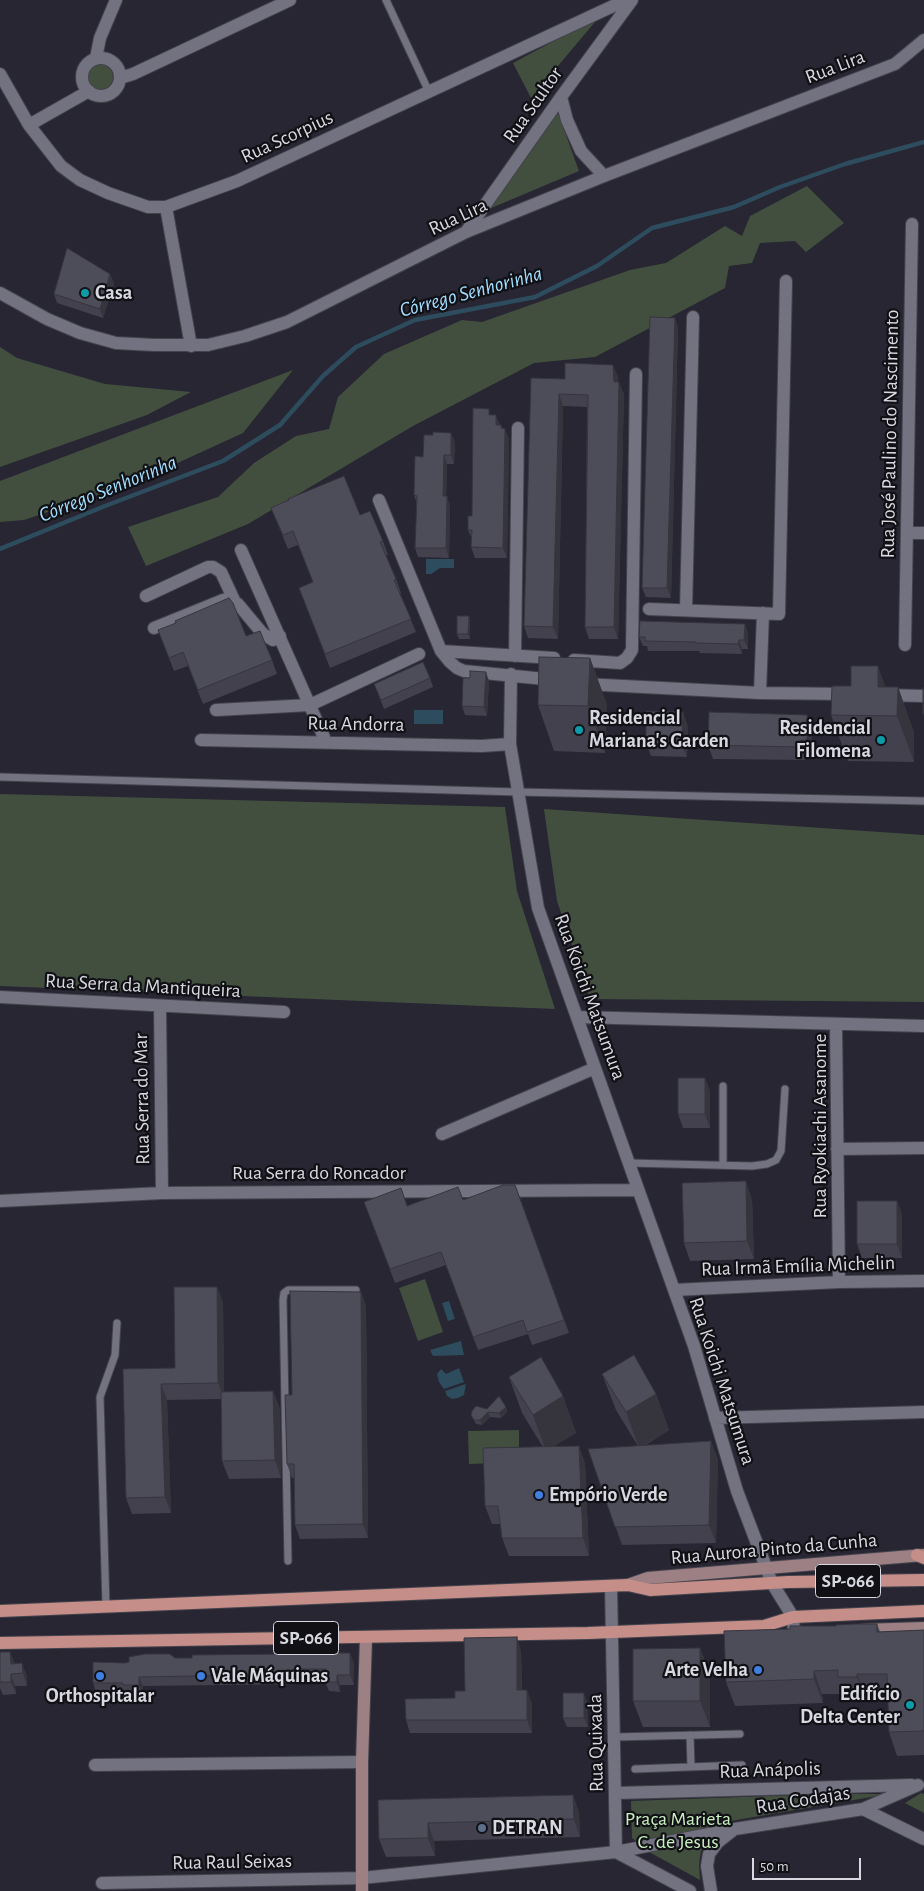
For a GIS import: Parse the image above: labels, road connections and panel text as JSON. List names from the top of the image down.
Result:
{
  "streets": {
    "main road": ["SP-066"],
    "street": [
      "Rua Lira",
      "Rua Scultor",
      "Rua Scorpius",
      "Rua José Paulino do Nascimento",
      "Rua Andorra",
      "Rua Serra da Mantiqueira",
      "Rua Koichi Matsumura",
      "Rua Serra do Mar",
      "Rua Ryokiachi Asanome",
      "Rua Serra do Roncador",
      "Rua Irmã Emília Michelin",
      "Rua Aurora Pinto da Cunha",
      "Rua Quixada",
      "Rua Anápolis",
      "Rua Codajas",
      "Rua Raul Seixas"
    ]
  },
  "crossings": [
    ["Rua Lira", "Rua Scultor"],
    ["Rua Andorra", "Rua Koichi Matsumura"],
    ["Rua Serra da Mantiqueira", "Rua Serra do Mar"],
    ["Rua Koichi Matsumura", "Rua Serra do Roncador"],
    ["Rua Koichi Matsumura", "Rua Irmã Emília Michelin"],
    ["Rua Koichi Matsumura", "Rua Aurora Pinto da Cunha"],
    ["Rua Koichi Matsumura", "SP-066"],
    ["Rua Serra do Mar", "Rua Serra do Roncador"],
    ["Rua Ryokiachi Asanome", "Rua Irmã Emília Michelin"],
    ["Rua Aurora Pinto da Cunha", "SP-066"],
    ["SP-066", "Rua Quixada"],
    ["Rua Quixada", "Rua Anápolis"],
    ["Rua Quixada", "Rua Codajas"],
    ["Rua Anápolis", "Rua Codajas"],
    ["Rua Codajas", "Rua Raul Seixas"]
  ],
  "water": ["Córrego Senhorinha"],
  "parks": ["Praça Marieta C. de Jesus"],
  "places": [
    "Casa",
    "Residencial Mariana's Garden",
    "Residencial Filomena",
    "Empório Verde",
    "Arte Velha",
    "Orthospitalar",
    "Vale Máquinas",
    "Edifício Delta Center",
    "DETRAN"
  ],
  "scale_bar": "50 m"
}
